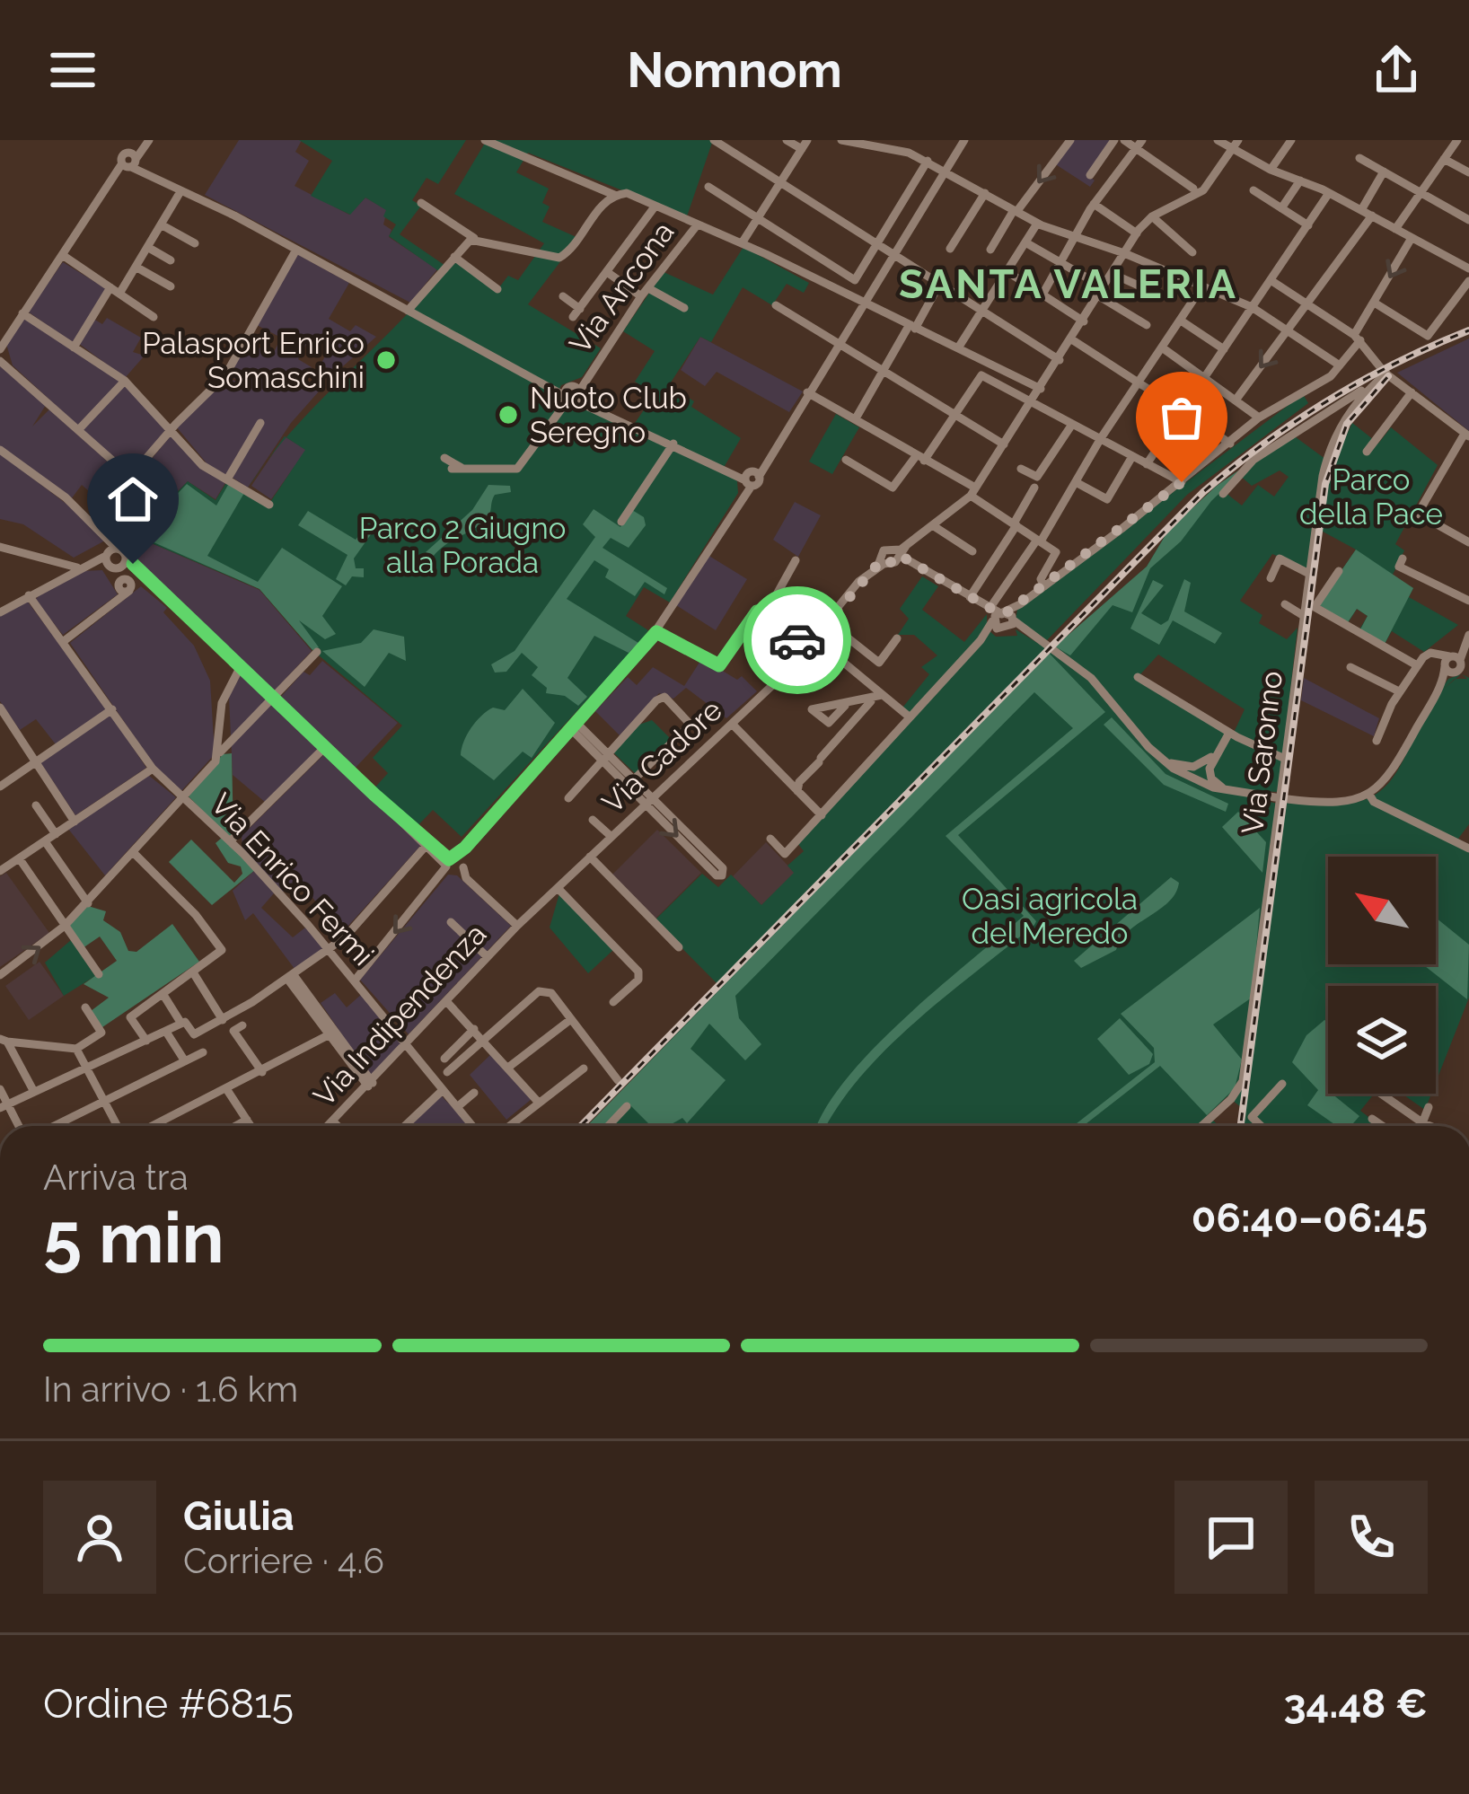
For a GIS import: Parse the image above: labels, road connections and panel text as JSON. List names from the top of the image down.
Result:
{
  "streets": {
    "street": [
      "Via Ancona",
      "Via Saronno",
      "Via Cadore",
      "Via Enrico Fermi",
      "Via Indipendenza"
    ]
  },
  "crossings": [
    ["Via Cadore", "Via Indipendenza"],
    ["Via Enrico Fermi", "Via Indipendenza"]
  ],
  "districts": ["SANTA VALERIA"],
  "parks": ["Parco della Pace", "Parco 2 Giugno alla Porada", "Oasi agricola del Meredo"],
  "places": ["Palasport Enrico Somaschini", "Nuoto Club Seregno"],
  "north": "top left",
  "page": {
    "header": "Nomnom",
    "heading": ["5 min", "Arriva tra", "06:40–06:45"],
    "panel": [
      "Giulia",
      "Corriere · 4.6",
      "Ordine #6815",
      "34.48 €"
    ],
    "bar": "In arrivo · 1.6 km"
  }
}
